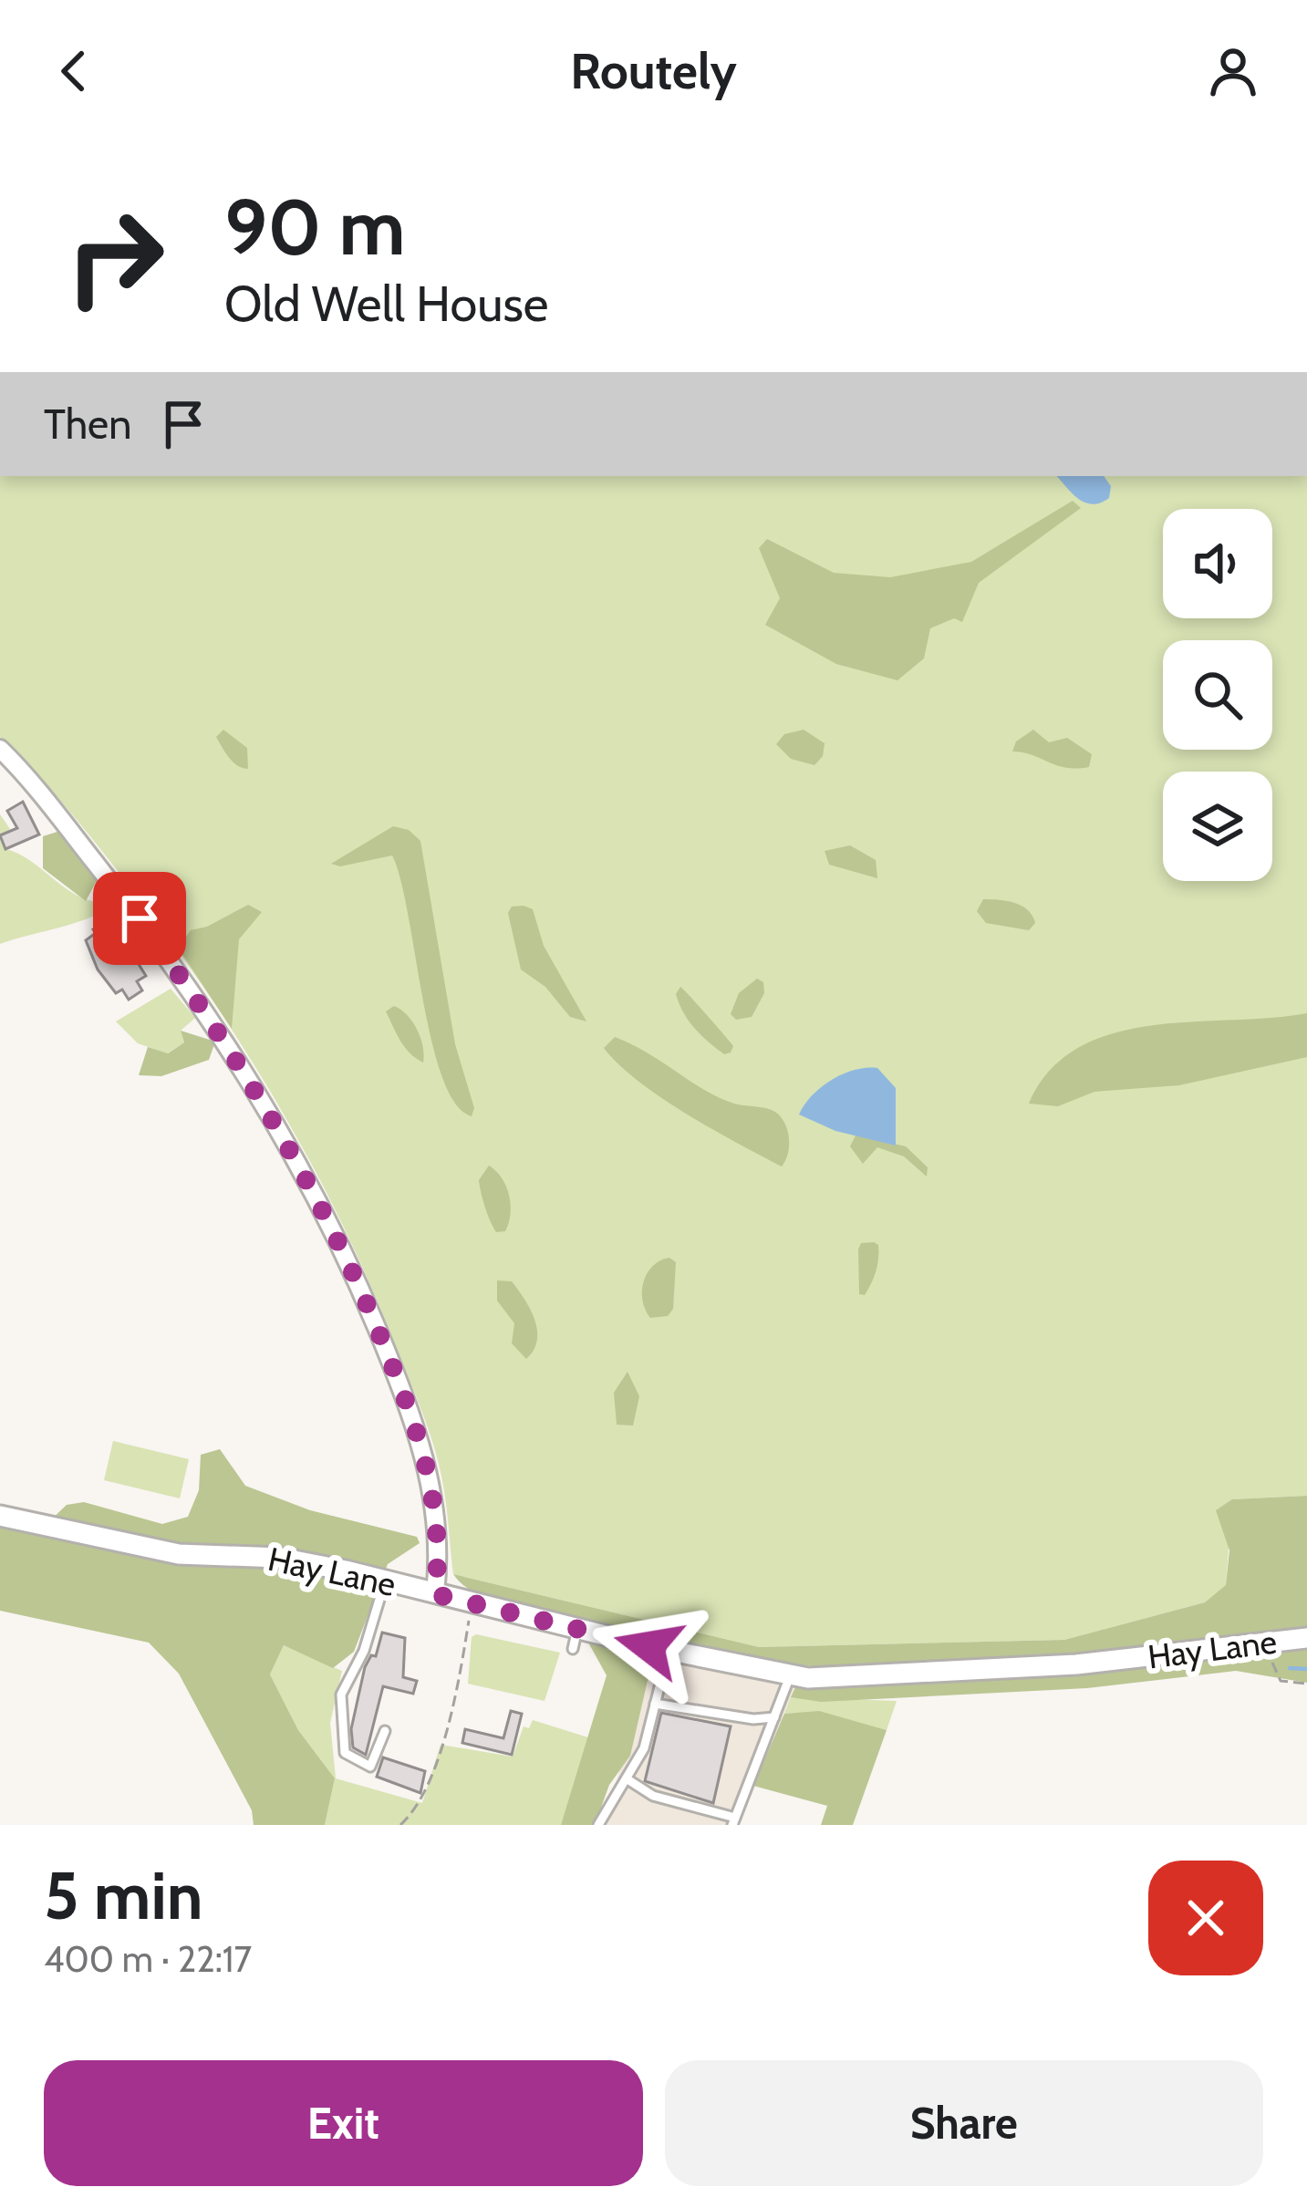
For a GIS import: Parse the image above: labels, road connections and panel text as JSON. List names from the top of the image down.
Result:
{
  "streets": {
    "street": ["Hay Lane"]
  },
  "page": {
    "header": "Routely",
    "turn": ["90 m", "Old Well House"],
    "then": "Then",
    "heading": ["5 min", "400 m · 22:17"],
    "buttons": ["Exit", "Share"]
  }
}
